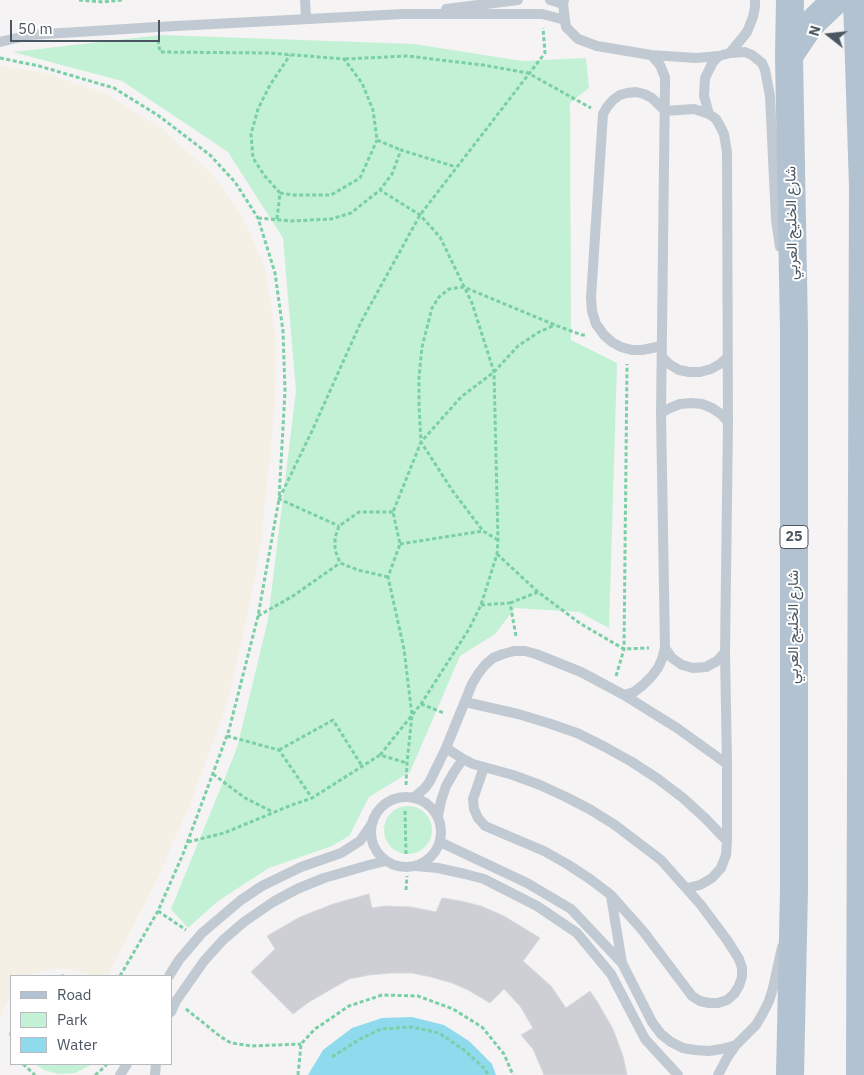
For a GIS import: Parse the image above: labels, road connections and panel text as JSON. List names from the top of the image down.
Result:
{
  "streets": {
    "main road": ["شارع الخليج العربي", "25"]
  },
  "legend": ["Road", "Park", "Water"],
  "scale_bar": "50 m",
  "north": "left"
}
